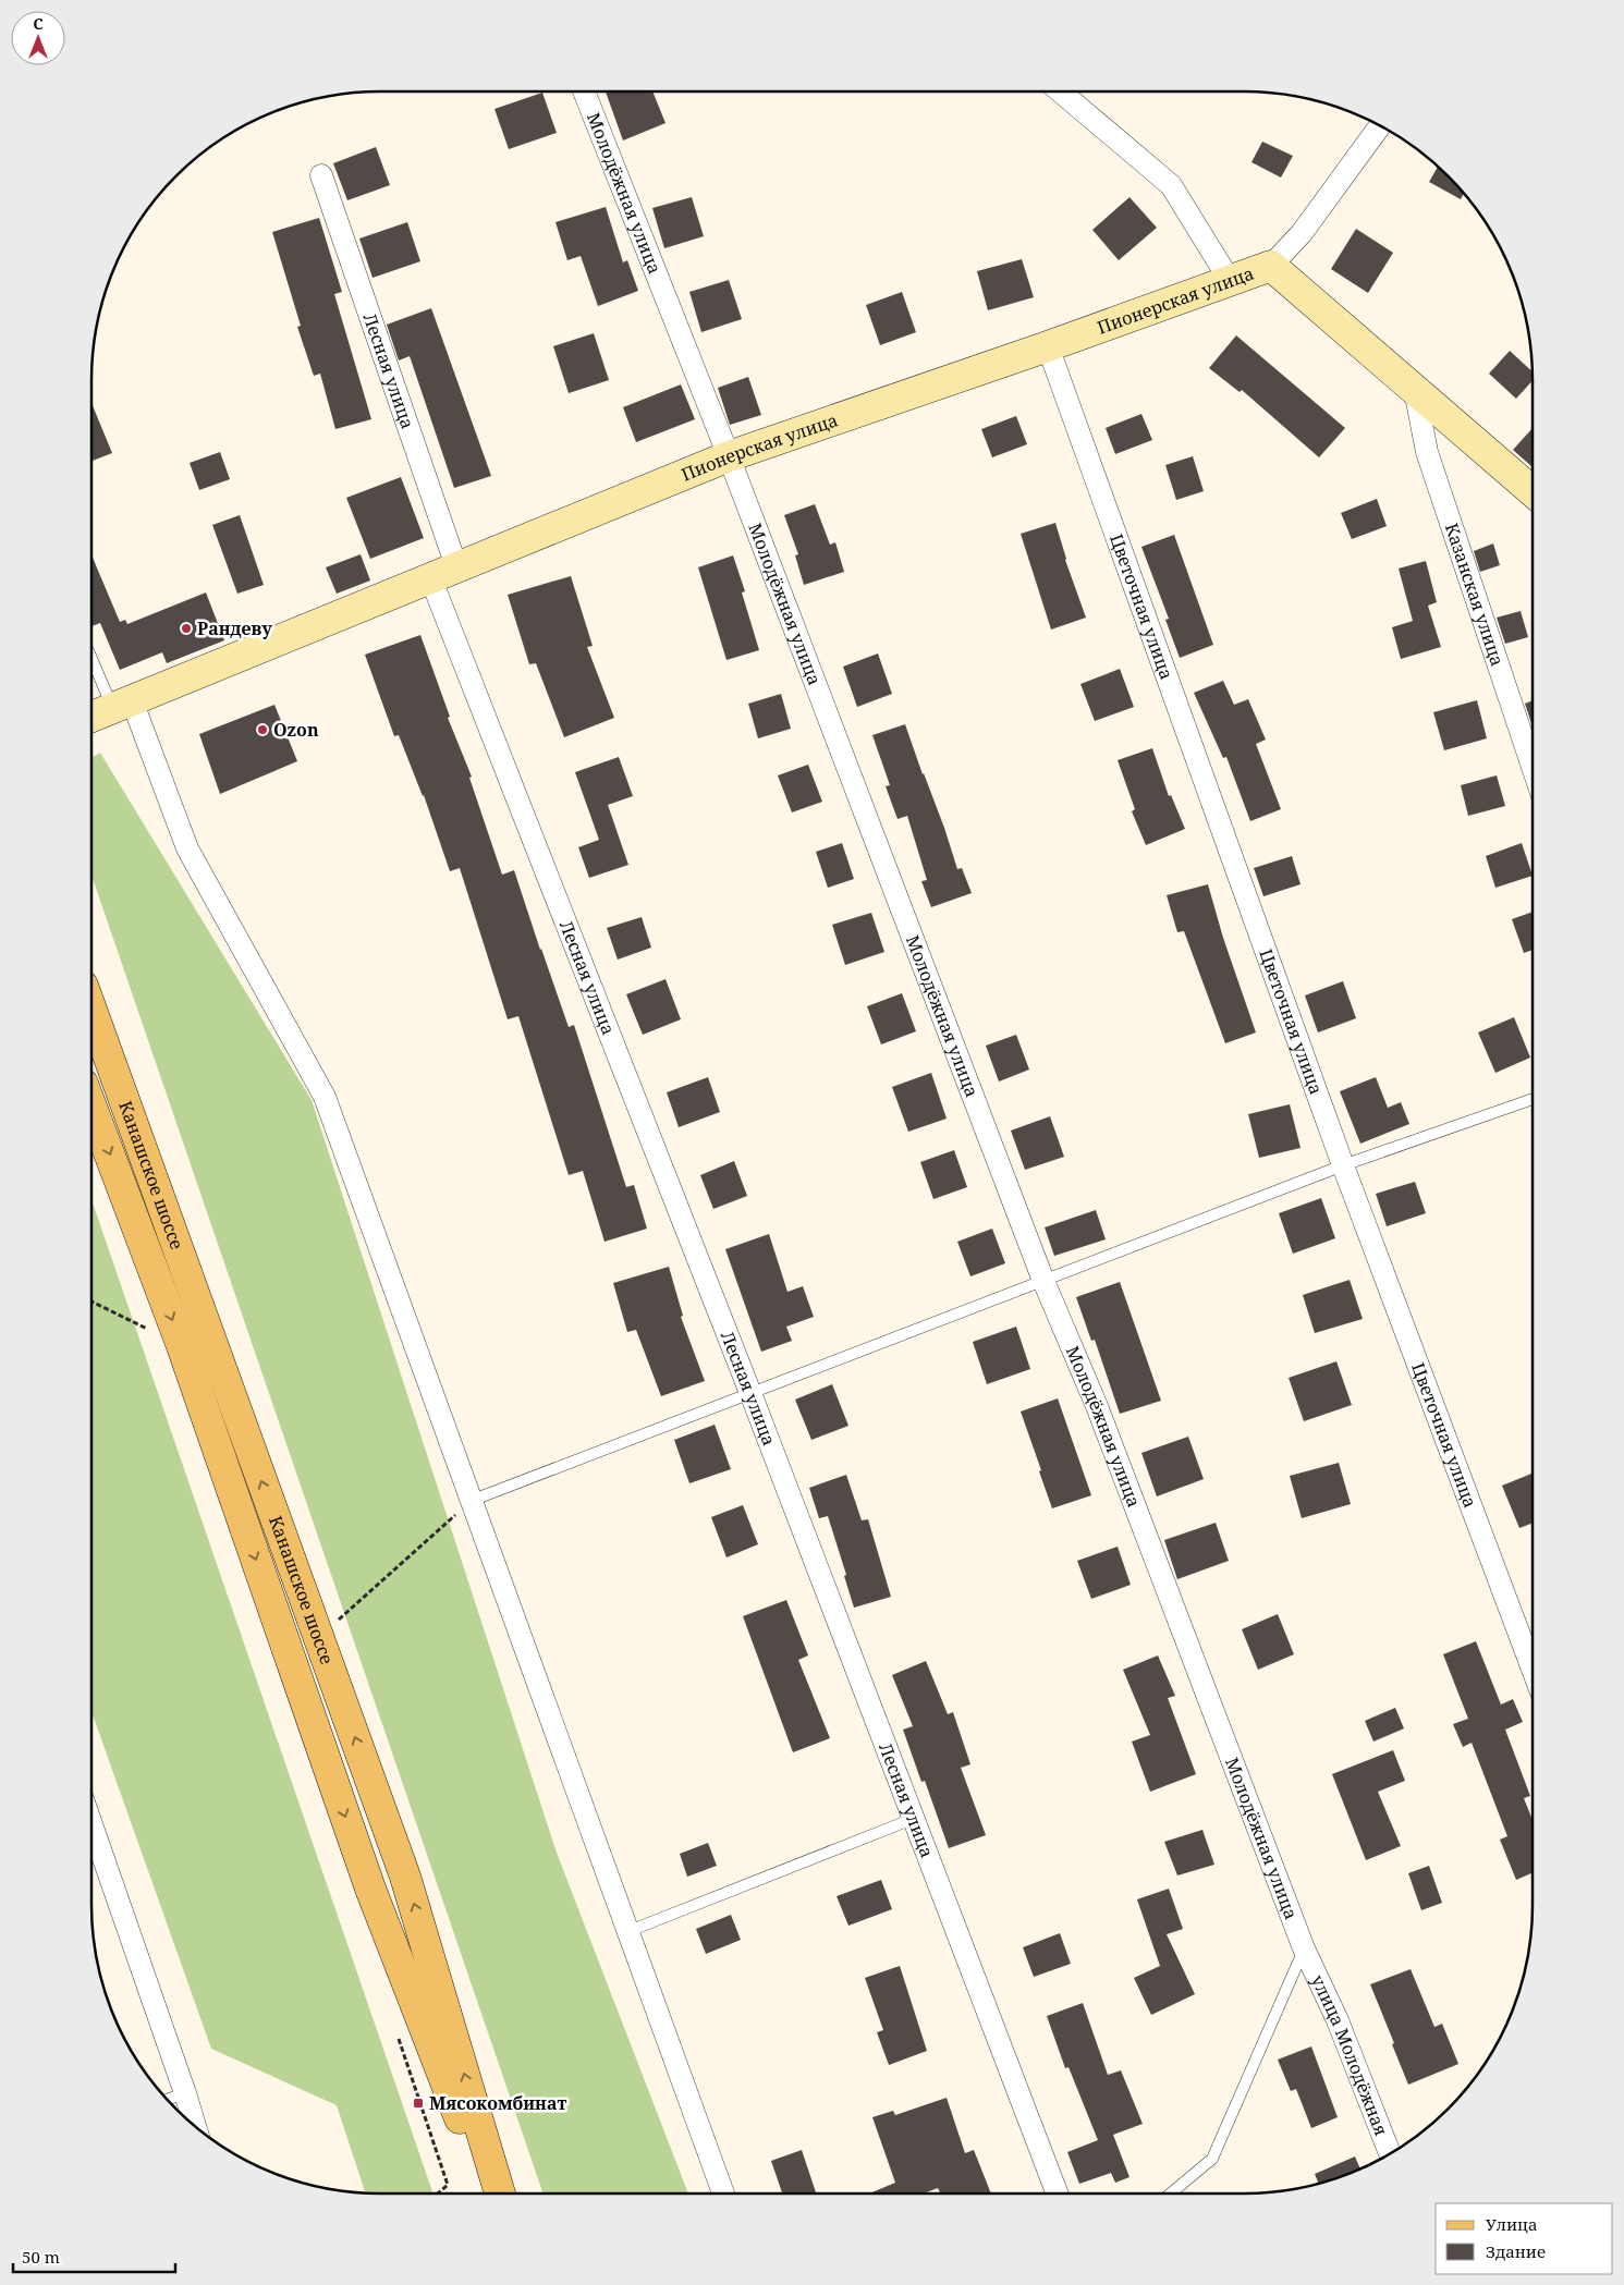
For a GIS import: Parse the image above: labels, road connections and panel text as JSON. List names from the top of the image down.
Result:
{
  "streets": {
    "main road": ["Канашское шоссе"],
    "street": [
      "Молодёжная улица",
      "Пионерская улица",
      "Лесная улица",
      "Казанская улица",
      "Цветочная улица",
      "улица Молодёжная"
    ]
  },
  "crossings": [
    ["Молодёжная улица", "Пионерская улица"],
    ["Молодёжная улица", "улица Молодёжная"],
    ["Пионерская улица", "Лесная улица"],
    ["Пионерская улица", "Цветочная улица"]
  ],
  "places": {
    "other": ["Рандеву", "Ozon"],
    "transit": ["Мясокомбинат"]
  },
  "legend": ["Улица", "Здание"],
  "scale_bar": "50 m",
  "north": "top"
}
